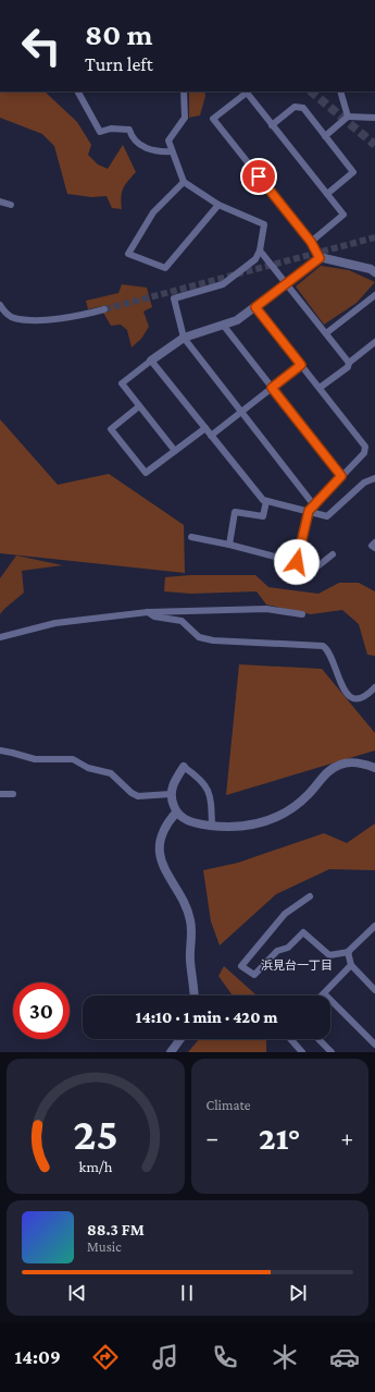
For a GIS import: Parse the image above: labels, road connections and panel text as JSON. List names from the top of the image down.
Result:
{
  "districts": ["浜見台一丁目"],
  "page": {
    "turn": ["80 m", "Turn left"],
    "limit": "30",
    "trip": "14:10 · 1 min · 420 m",
    "tile": "Climate",
    "heat": ["−", "21°", "+"],
    "song": ["88.3 FM", "Music"],
    "tabs": "14:09",
    "gauge": ["25", "km/h"]
  }
}
